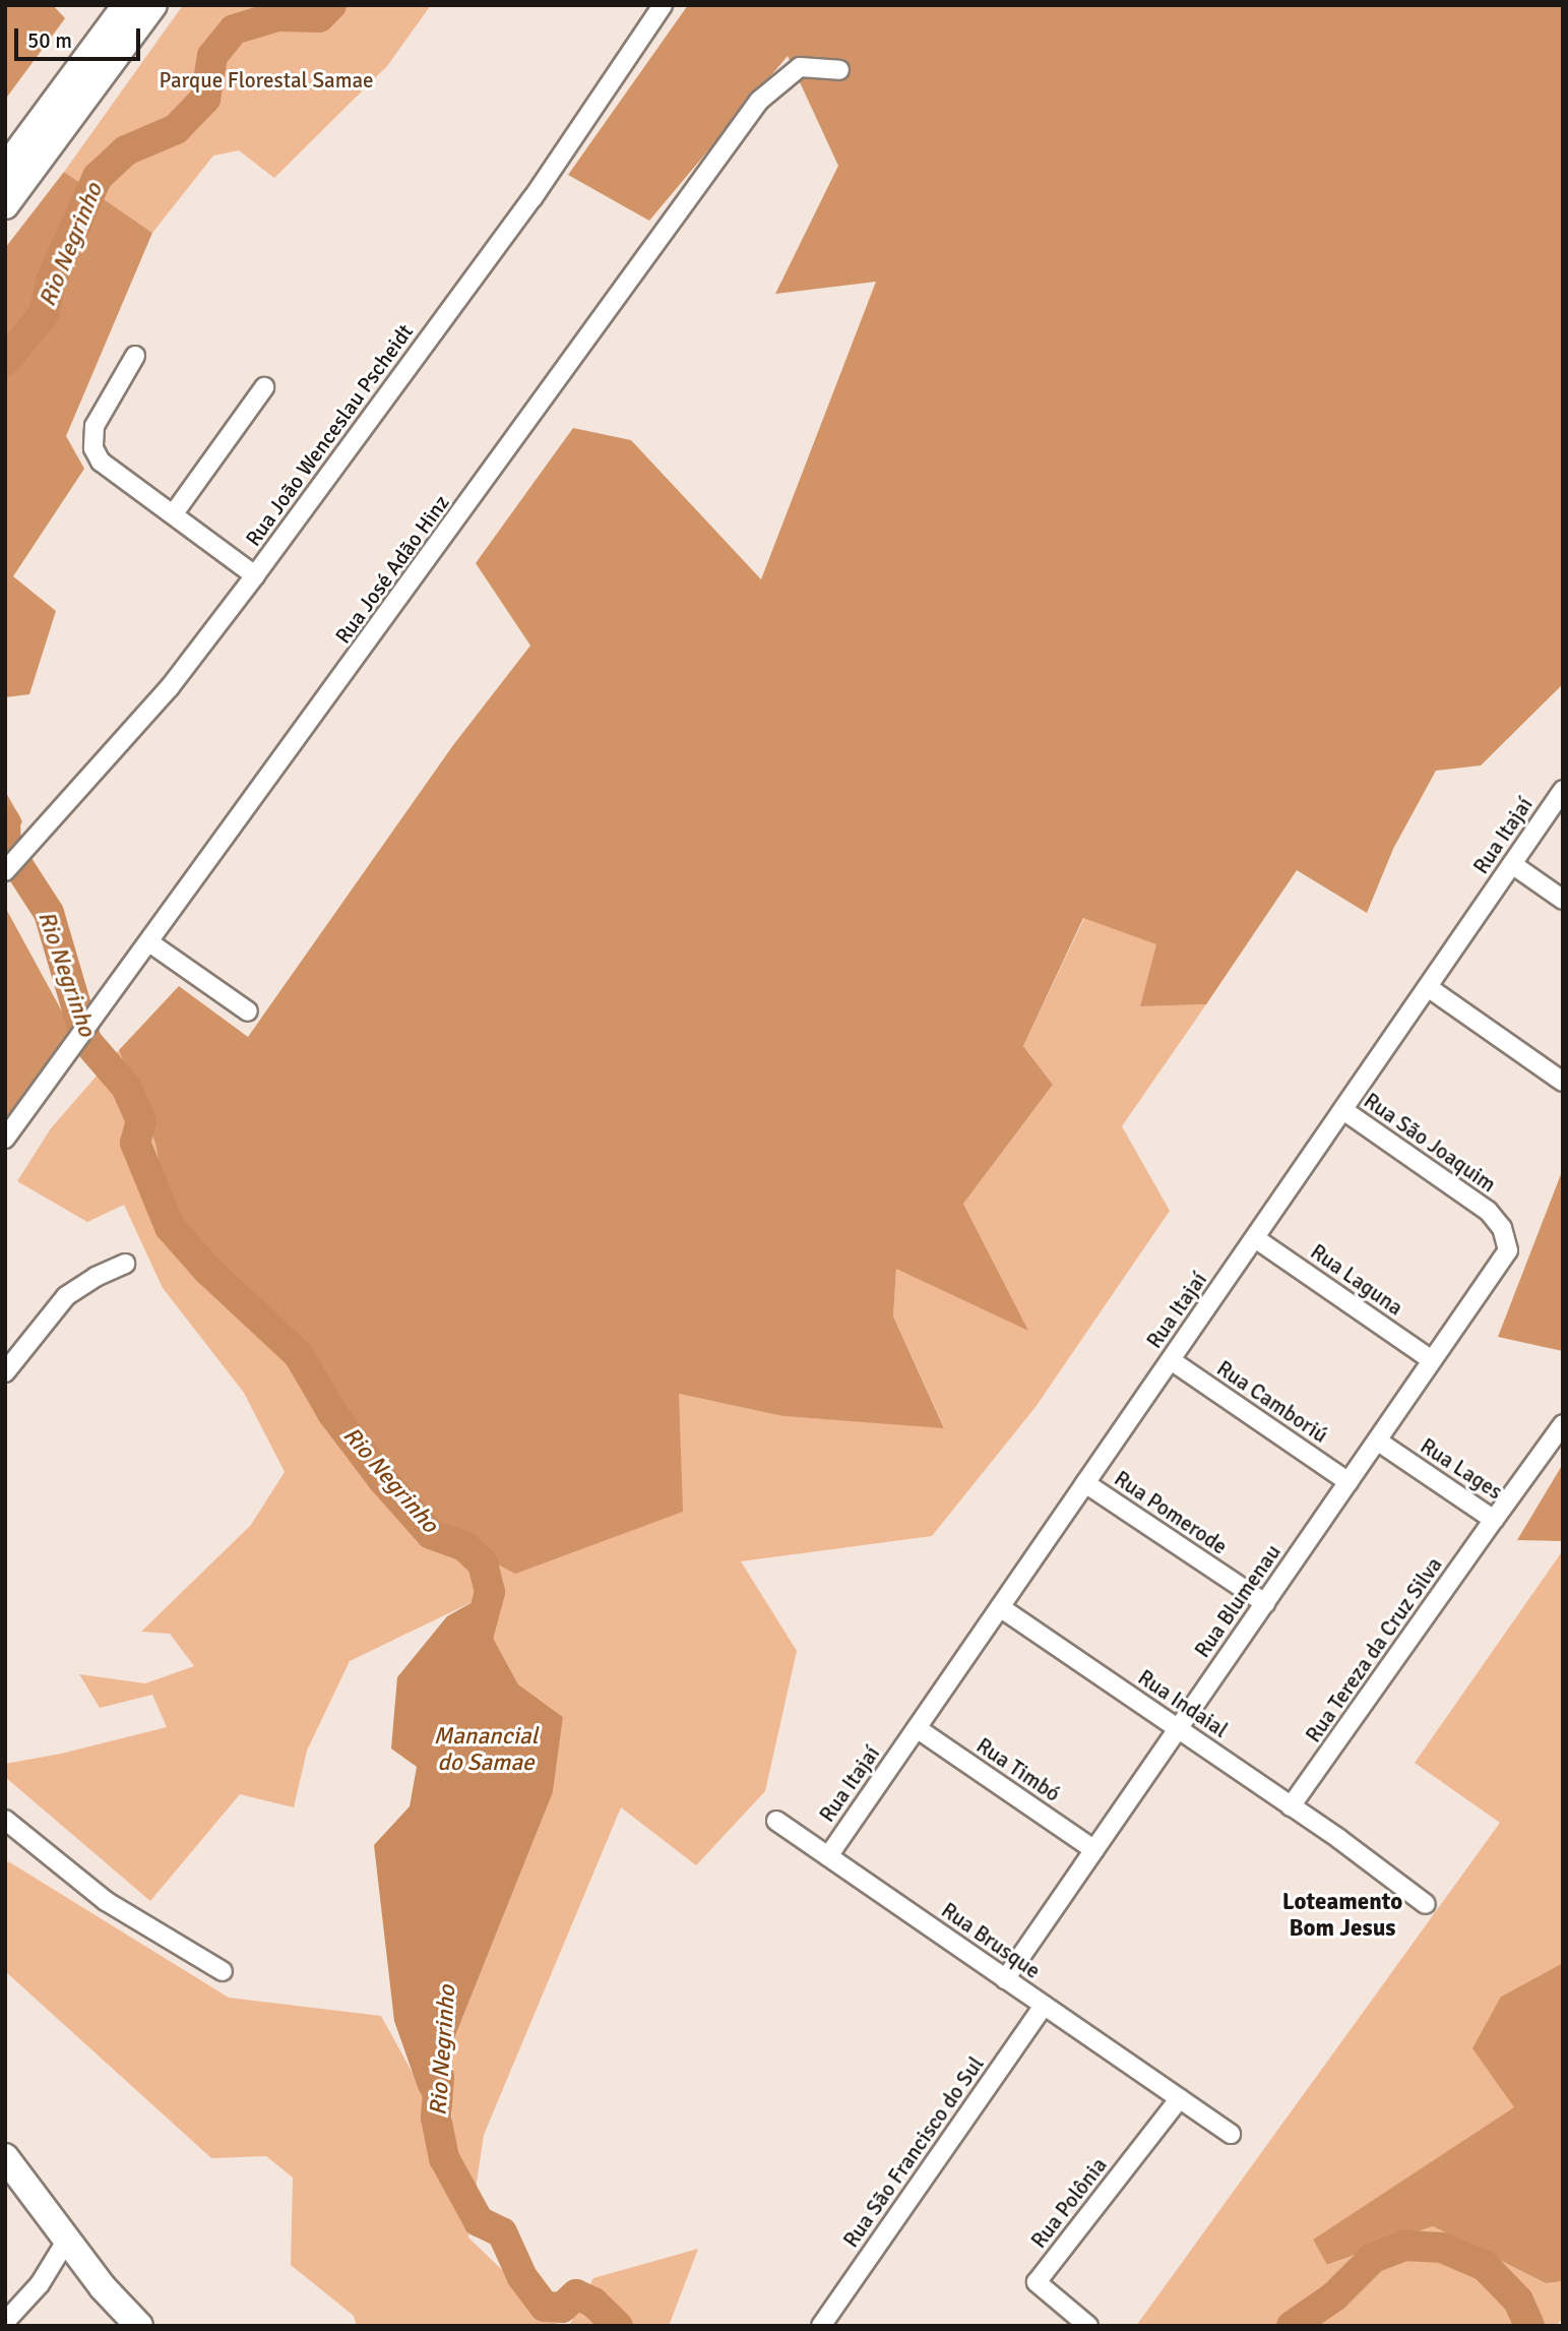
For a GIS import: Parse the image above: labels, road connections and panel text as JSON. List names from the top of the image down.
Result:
{
  "streets": {
    "street": [
      "Rua João Wenceslau Pscheidt",
      "Rua José Adão Hinz",
      "Rua Itajaí",
      "Rua São Joaquim",
      "Rua Laguna",
      "Rua Camboriú",
      "Rua Lages",
      "Rua Pomerode",
      "Rua Blumenau",
      "Rua Tereza da Cruz Silva",
      "Rua Indaial",
      "Rua Timbó",
      "Rua Brusque",
      "Rua São Francisco do Sul",
      "Rua Polônia"
    ]
  },
  "crossings": [
    ["Rua Itajaí", "Rua São Joaquim"],
    ["Rua Itajaí", "Rua Laguna"],
    ["Rua Itajaí", "Rua Camboriú"],
    ["Rua Itajaí", "Rua Pomerode"],
    ["Rua Itajaí", "Rua Indaial"],
    ["Rua Itajaí", "Rua Timbó"],
    ["Rua Itajaí", "Rua Brusque"],
    ["Rua São Joaquim", "Rua Blumenau"],
    ["Rua Laguna", "Rua Blumenau"],
    ["Rua Camboriú", "Rua Blumenau"],
    ["Rua Lages", "Rua Blumenau"],
    ["Rua Lages", "Rua Tereza da Cruz Silva"],
    ["Rua Pomerode", "Rua Blumenau"],
    ["Rua Blumenau", "Rua Indaial"],
    ["Rua Blumenau", "Rua Timbó"],
    ["Rua Blumenau", "Rua Brusque"],
    ["Rua Tereza da Cruz Silva", "Rua Indaial"],
    ["Rua Brusque", "Rua São Francisco do Sul"],
    ["Rua Brusque", "Rua Polônia"]
  ],
  "districts": ["Loteamento Bom Jesus"],
  "water": ["Rio Negrinho", "Manancial do Samae"],
  "parks": ["Parque Florestal Samae"],
  "scale_bar": "50 m"
}
